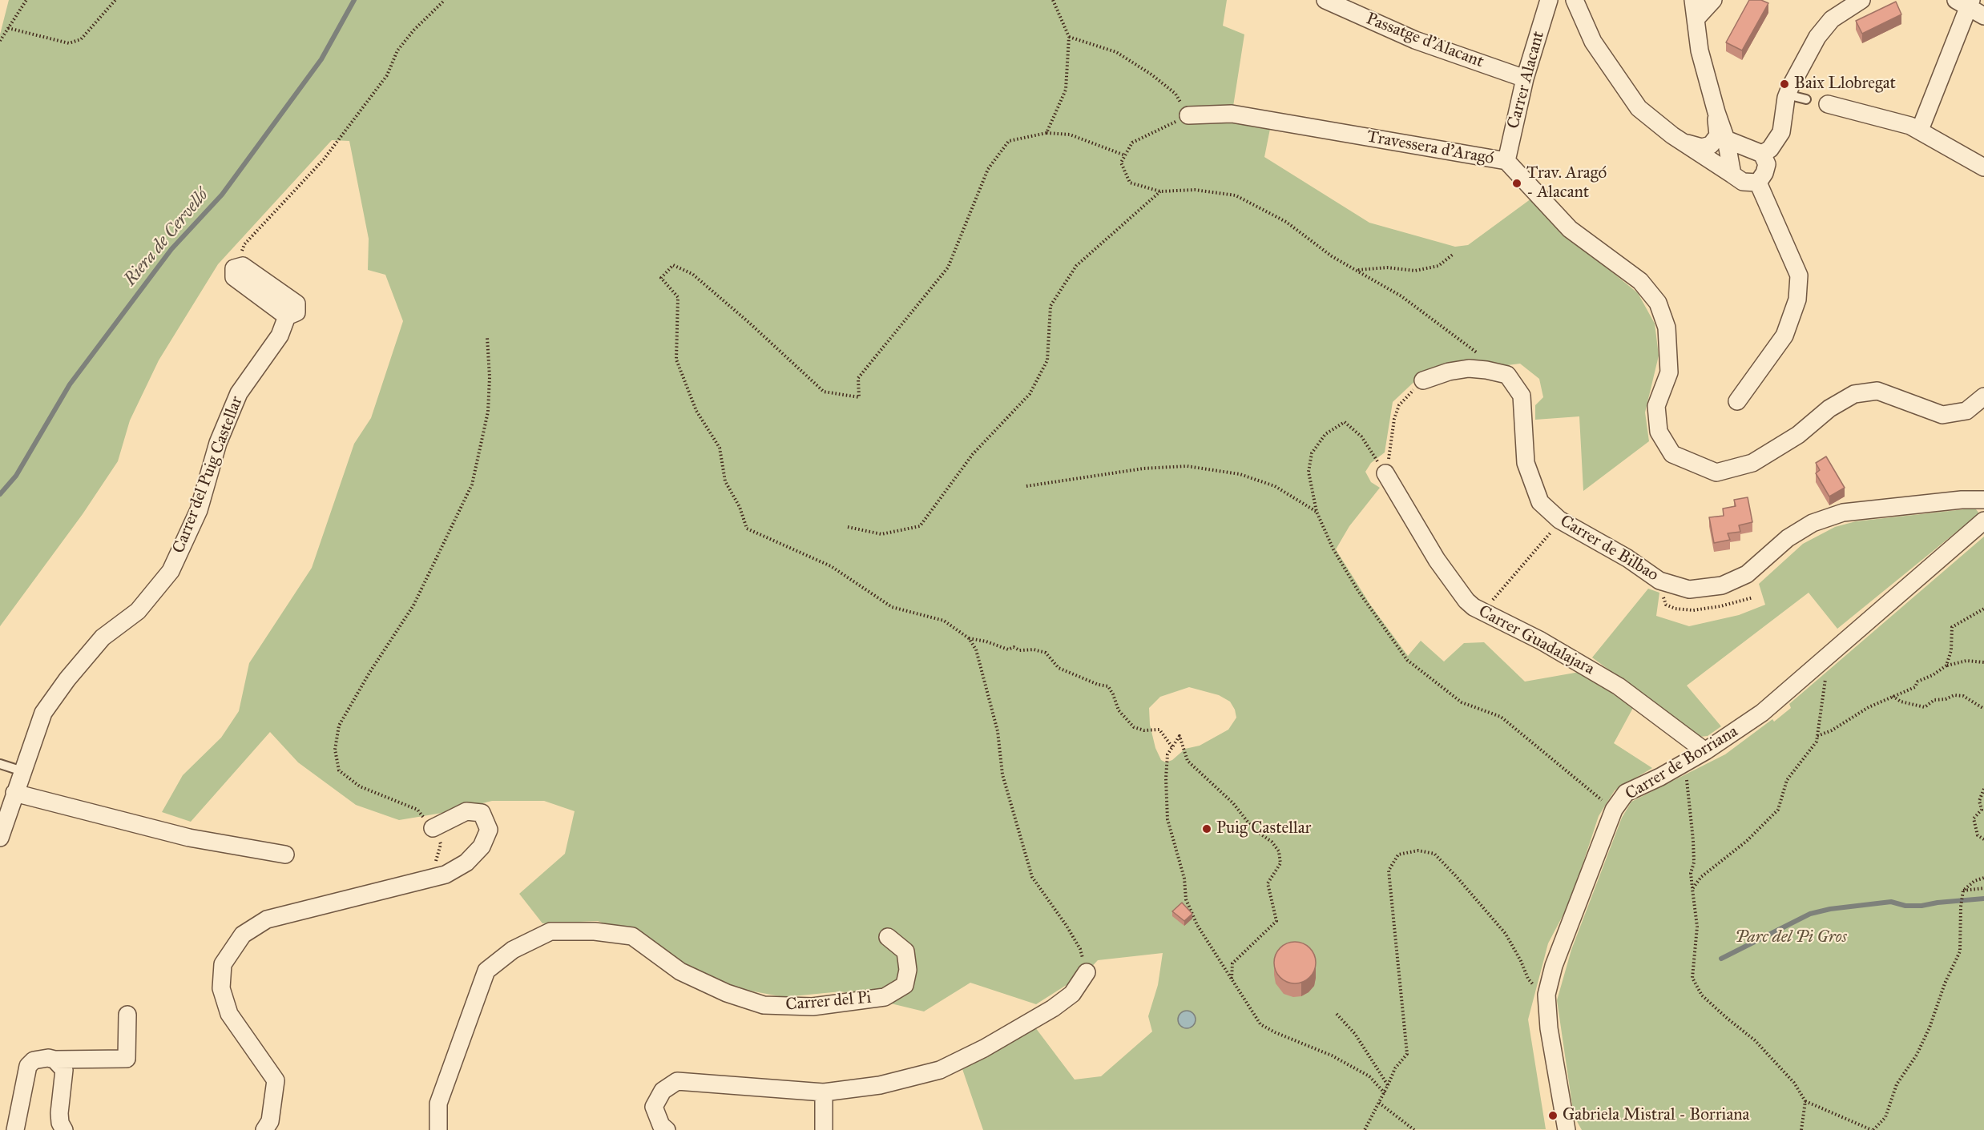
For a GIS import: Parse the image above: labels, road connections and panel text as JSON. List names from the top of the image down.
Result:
{
  "streets": {
    "street": [
      "Passatge d'Alacant",
      "Carrer Alacant",
      "Travessera d'Aragó",
      "Carrer del Puig Castellar",
      "Carrer de Bilbao",
      "Carrer Guadalajara",
      "Carrer de Borriana",
      "Carrer del Pi"
    ]
  },
  "crossings": [
    ["Passatge d'Alacant", "Carrer Alacant"],
    ["Carrer Alacant", "Travessera d'Aragó"],
    ["Carrer Guadalajara", "Carrer de Borriana"]
  ],
  "water": ["Riera de Cervelló"],
  "parks": ["Parc del Pi Gros"],
  "places": [
    "Baix Llobregat",
    "Trav. Aragó - Alacant",
    "Puig Castellar",
    "Gabriela Mistral - Borriana"
  ]
}
